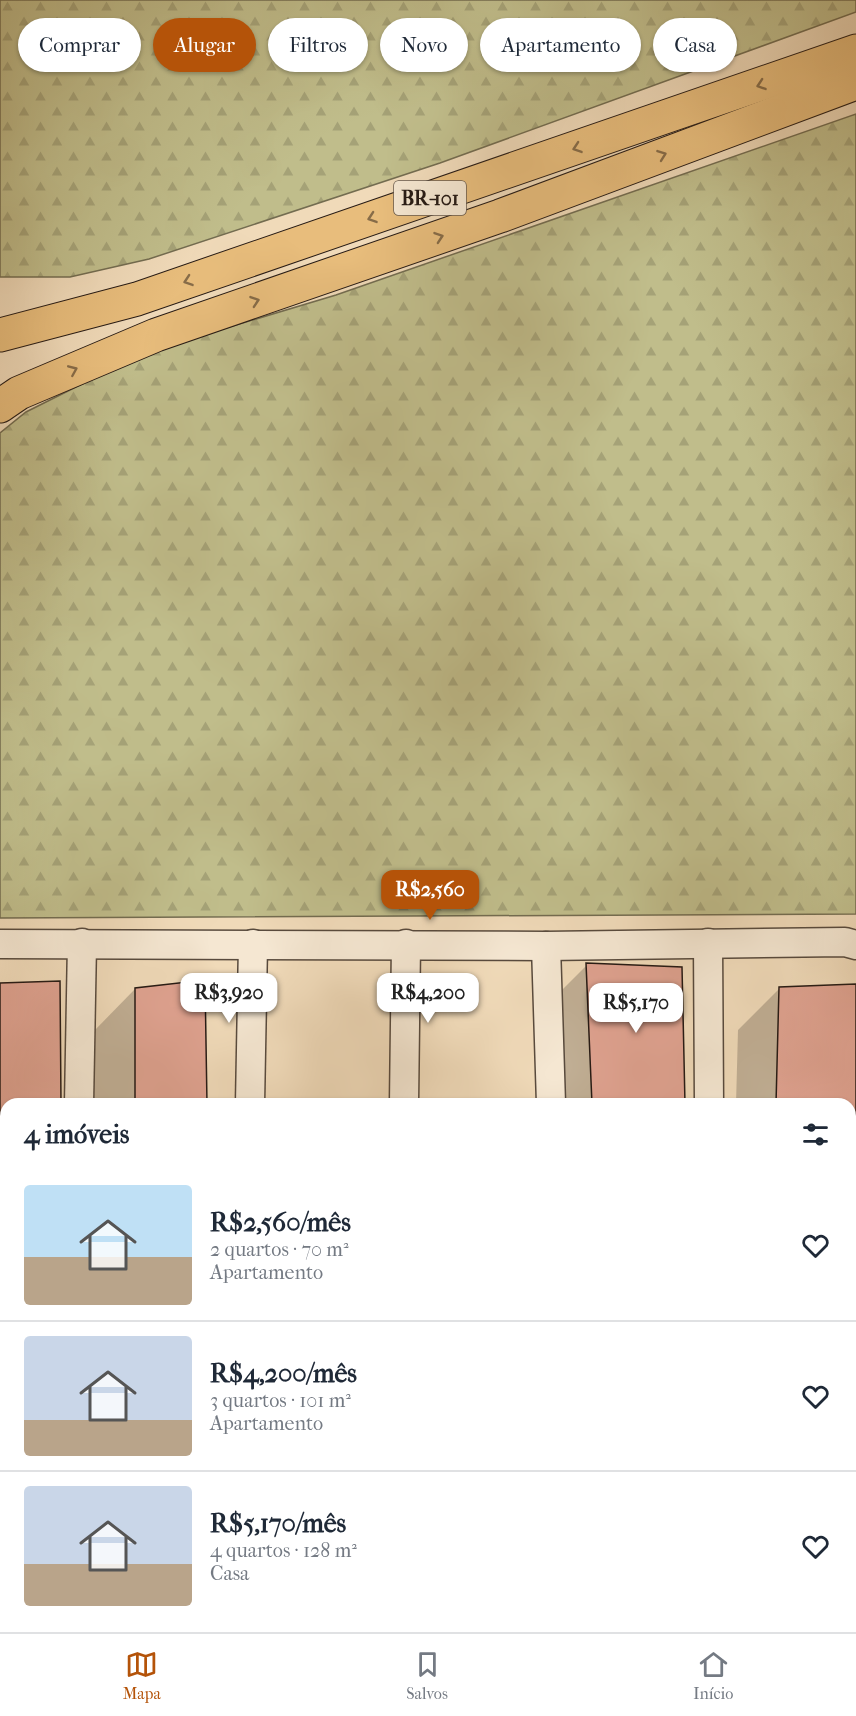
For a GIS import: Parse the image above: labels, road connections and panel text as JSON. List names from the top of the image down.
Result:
{
  "streets": {
    "highway": ["BR-101"]
  },
  "page": {
    "chip": [
      "Comprar",
      "Alugar",
      "Filtros",
      "Novo",
      "Apartamento",
      "Casa"
    ],
    "price": [
      "R$2,560",
      "R$3,920",
      "R$4,200",
      "R$5,170"
    ],
    "heading": "4 imóveis",
    "list": [
      {
        "name": "R$2,560/mês",
        "note": "2 quartos · 70 m² · Apartamento"
      },
      {
        "name": "R$4,200/mês",
        "note": "3 quartos · 101 m² · Apartamento"
      },
      {
        "name": "R$5,170/mês",
        "note": "4 quartos · 128 m² · Casa"
      }
    ],
    "tabs": ["Mapa", "Salvos", "Início"]
  }
}
